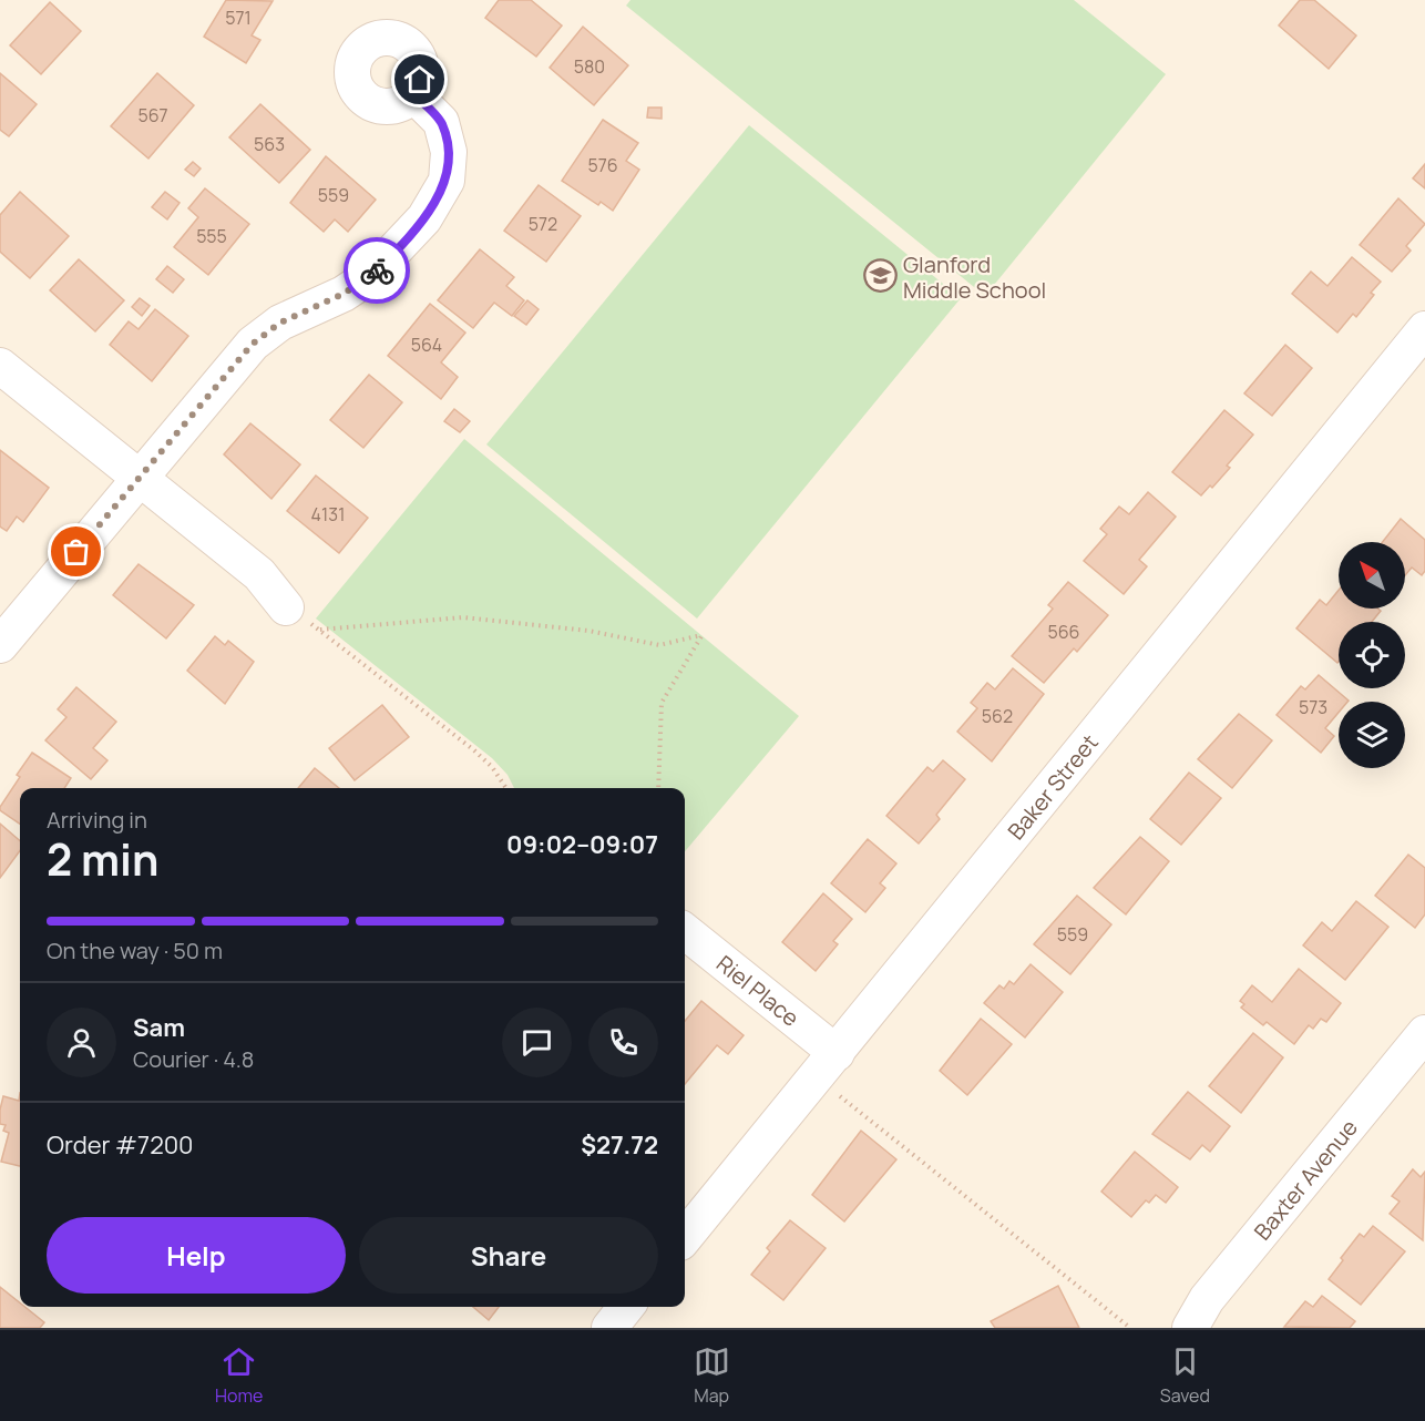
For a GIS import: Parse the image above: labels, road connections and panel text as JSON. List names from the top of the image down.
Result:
{
  "streets": {
    "street": ["Baker Street", "Riel Place", "Baxter Avenue"]
  },
  "crossings": [
    ["Baker Street", "Riel Place"]
  ],
  "places": {
    "school or university": ["Glanford Middle School"]
  },
  "house_numbers": [
    "571",
    "580",
    "567",
    "563",
    "576",
    "559",
    "572",
    "555",
    "564",
    "4131",
    "566",
    "573",
    "562",
    "559"
  ],
  "north": "top left",
  "page": {
    "heading": ["2 min", "Arriving in", "09:02–09:07"],
    "panel": [
      "Sam",
      "Courier · 4.8",
      "Order #7200",
      "$27.72"
    ],
    "bar": "On the way · 50 m",
    "buttons": ["Help", "Share"],
    "tabs": ["Home", "Map", "Saved"]
  }
}
